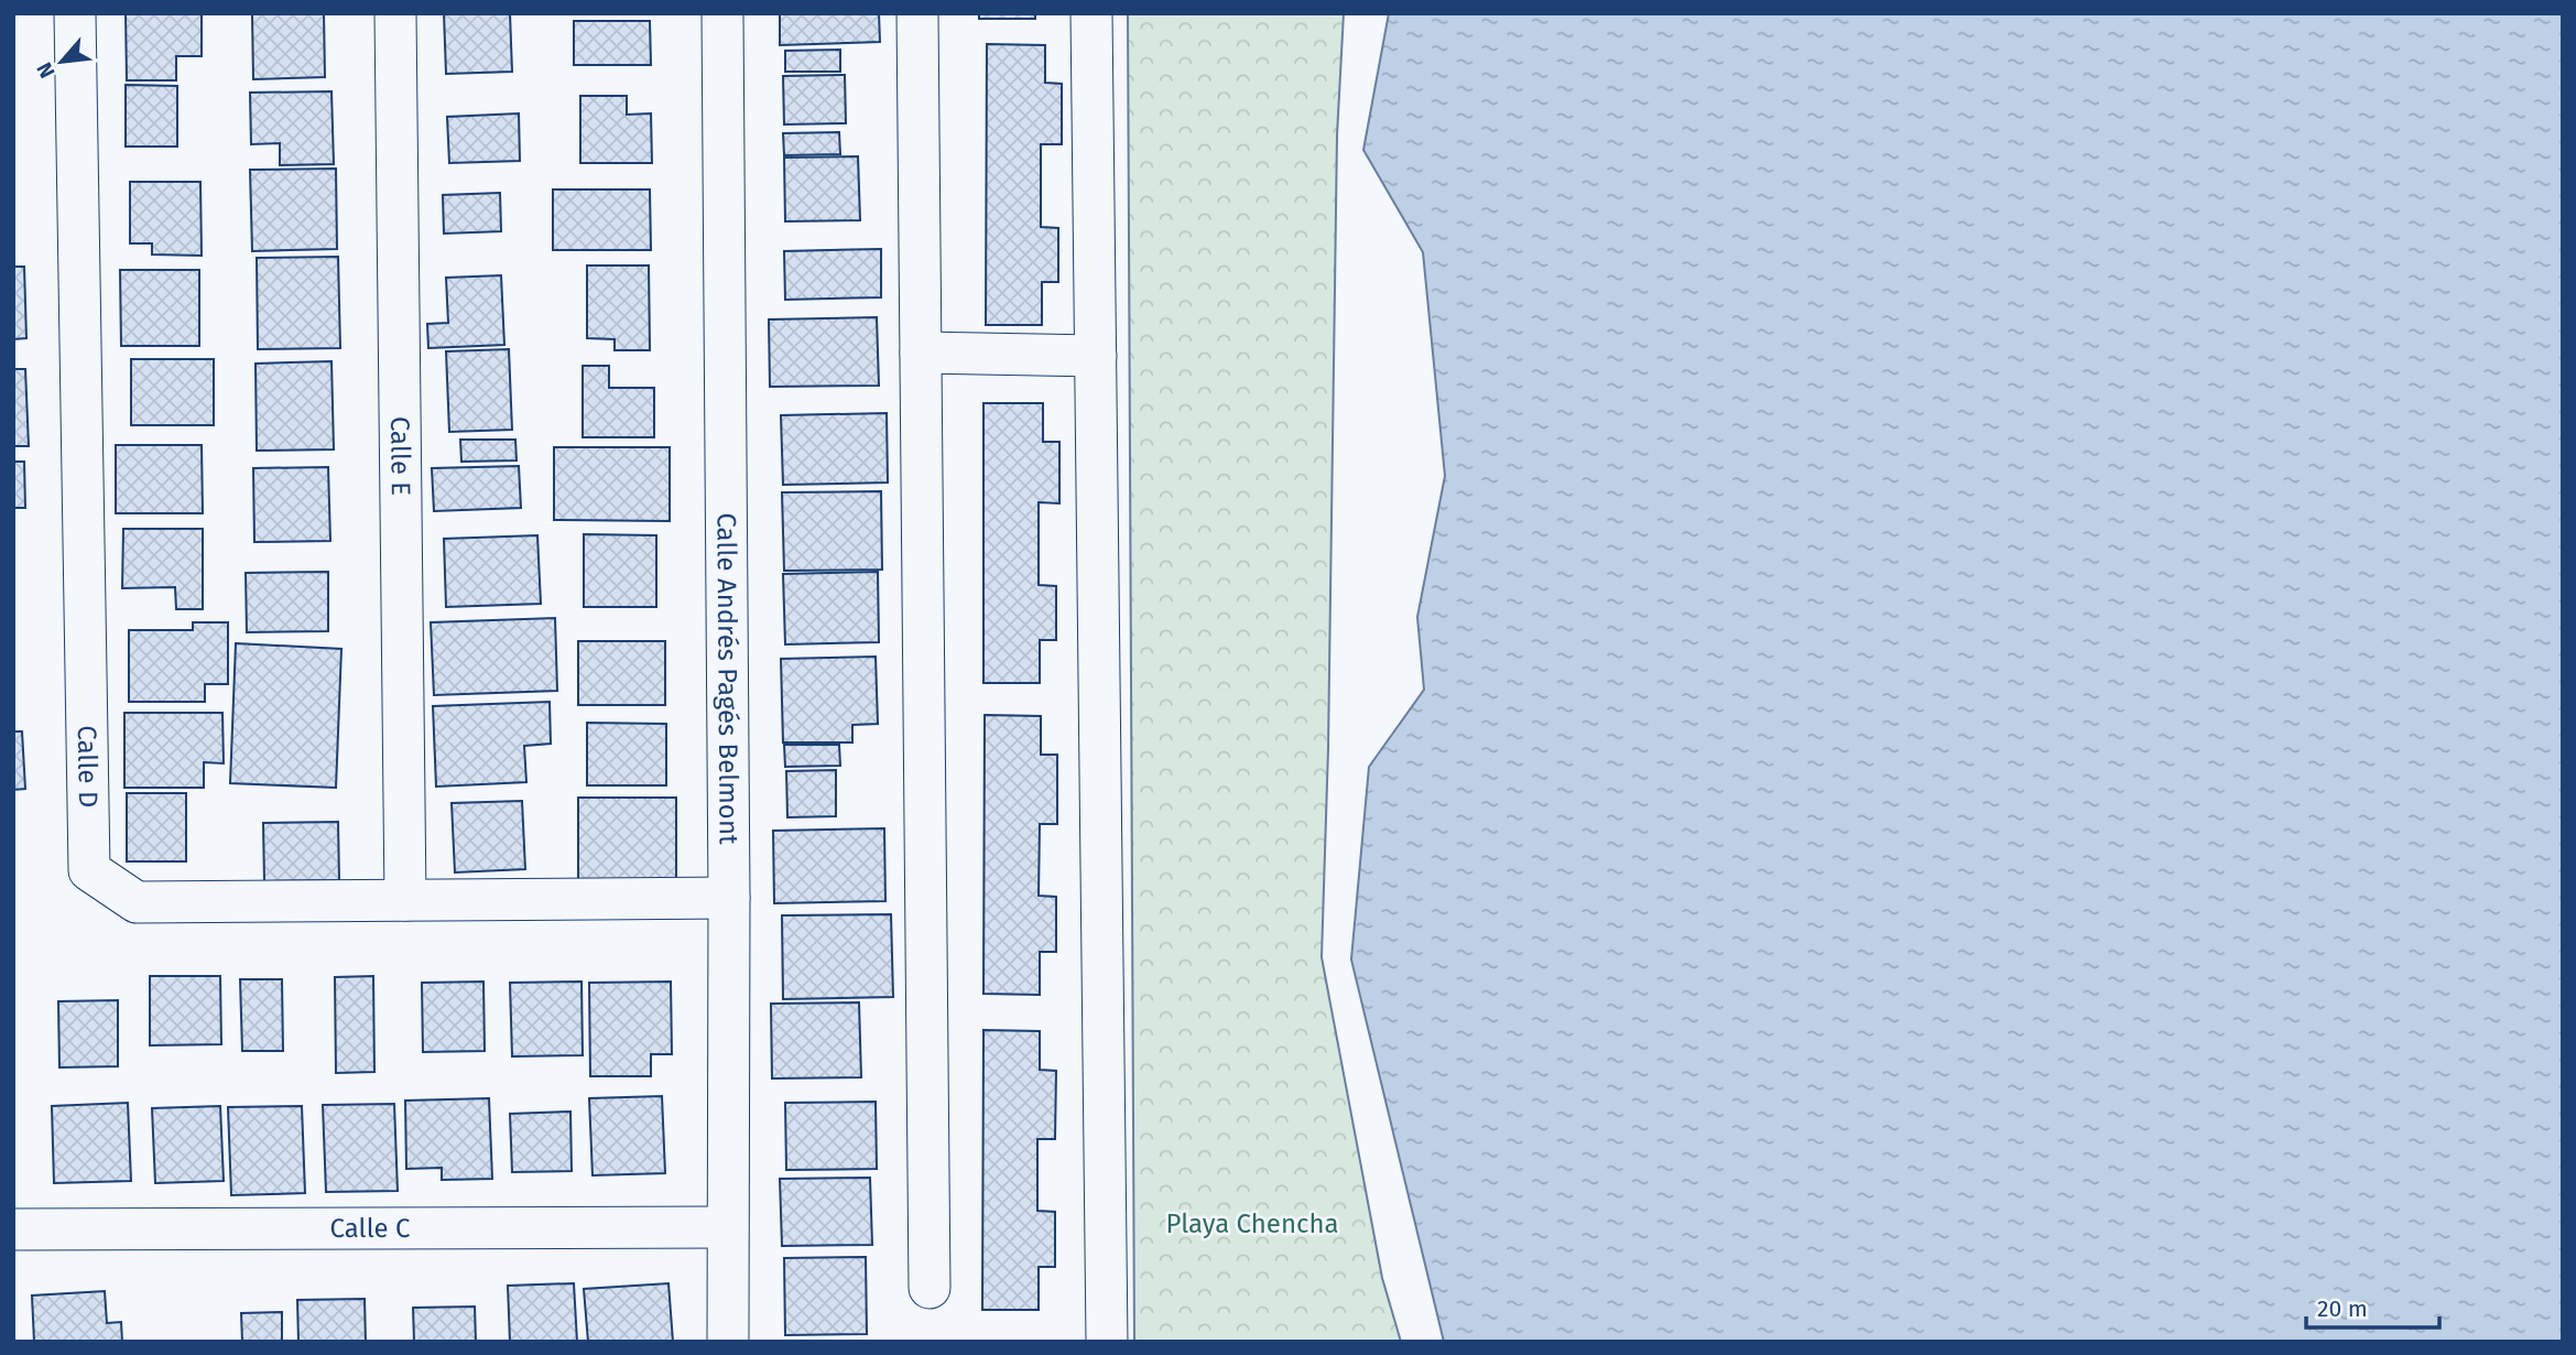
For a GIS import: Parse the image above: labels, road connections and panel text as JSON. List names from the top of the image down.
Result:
{
  "streets": {
    "street": [
      "Calle E",
      "Calle Andrés Pagés Belmont",
      "Calle D",
      "Calle C"
    ]
  },
  "crossings": [
    ["Calle E", "Calle D"],
    ["Calle Andrés Pagés Belmont", "Calle D"],
    ["Calle Andrés Pagés Belmont", "Calle C"]
  ],
  "parks": ["Playa Chencha"],
  "scale_bar": "20 m",
  "north": "bottom left"
}
